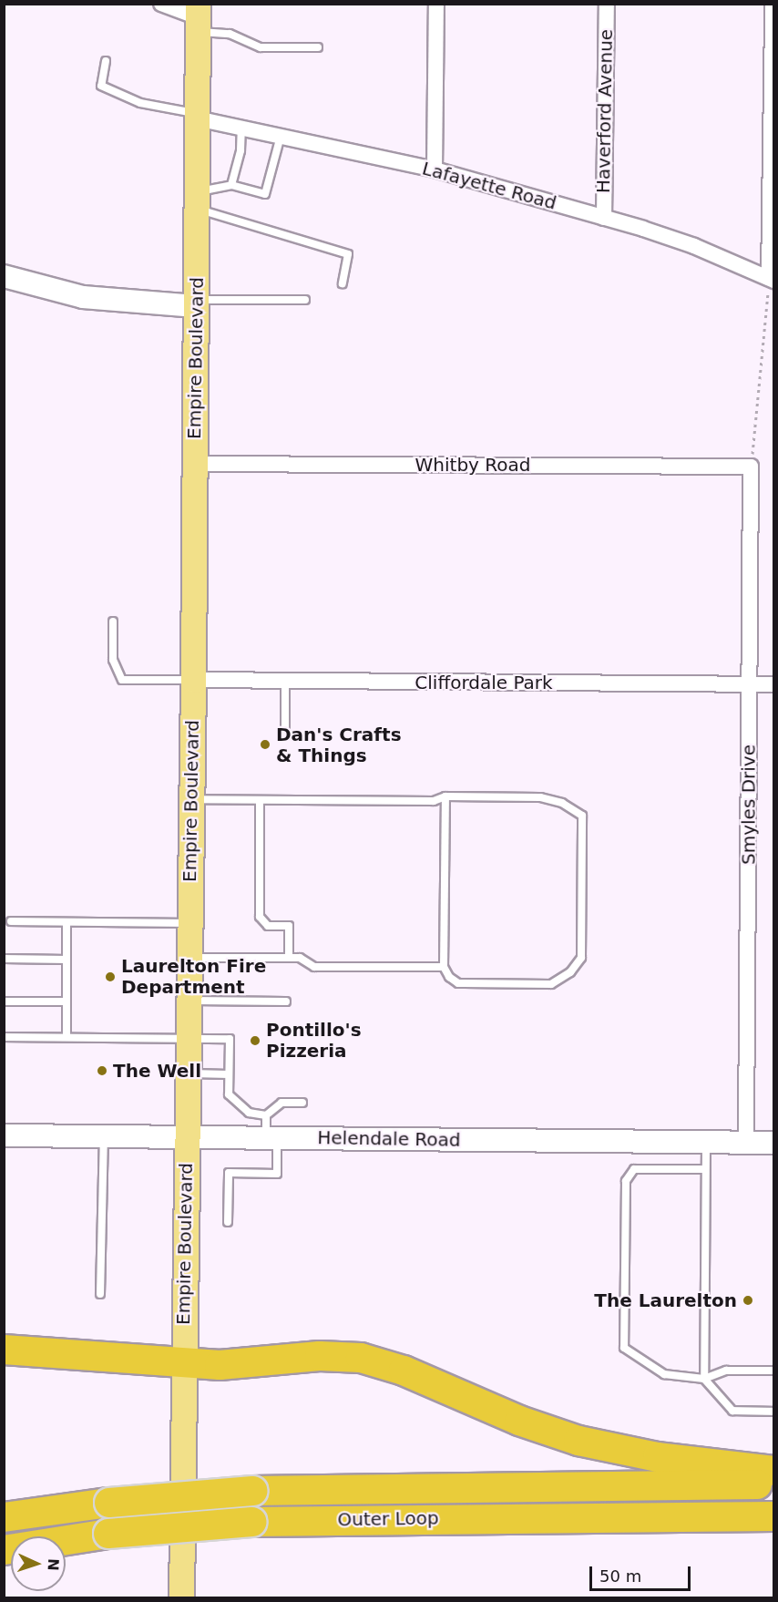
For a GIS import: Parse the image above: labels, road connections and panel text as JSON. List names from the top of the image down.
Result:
{
  "streets": {
    "highway": ["Outer Loop"],
    "main road": ["Empire Boulevard"],
    "street": [
      "Haverford Avenue",
      "Lafayette Road",
      "Whitby Road",
      "Cliffordale Park",
      "Smyles Drive",
      "Helendale Road"
    ]
  },
  "crossings": [
    ["Haverford Avenue", "Lafayette Road"],
    ["Lafayette Road", "Empire Boulevard"],
    ["Empire Boulevard", "Whitby Road"],
    ["Empire Boulevard", "Cliffordale Park"],
    ["Empire Boulevard", "Helendale Road"],
    ["Whitby Road", "Smyles Drive"],
    ["Cliffordale Park", "Smyles Drive"],
    ["Smyles Drive", "Helendale Road"]
  ],
  "places": [
    "Dan's Crafts & Things",
    "Laurelton Fire Department",
    "Pontillo's Pizzeria",
    "The Well",
    "The Laurelton"
  ],
  "scale_bar": "50 m",
  "north": "right"
}
